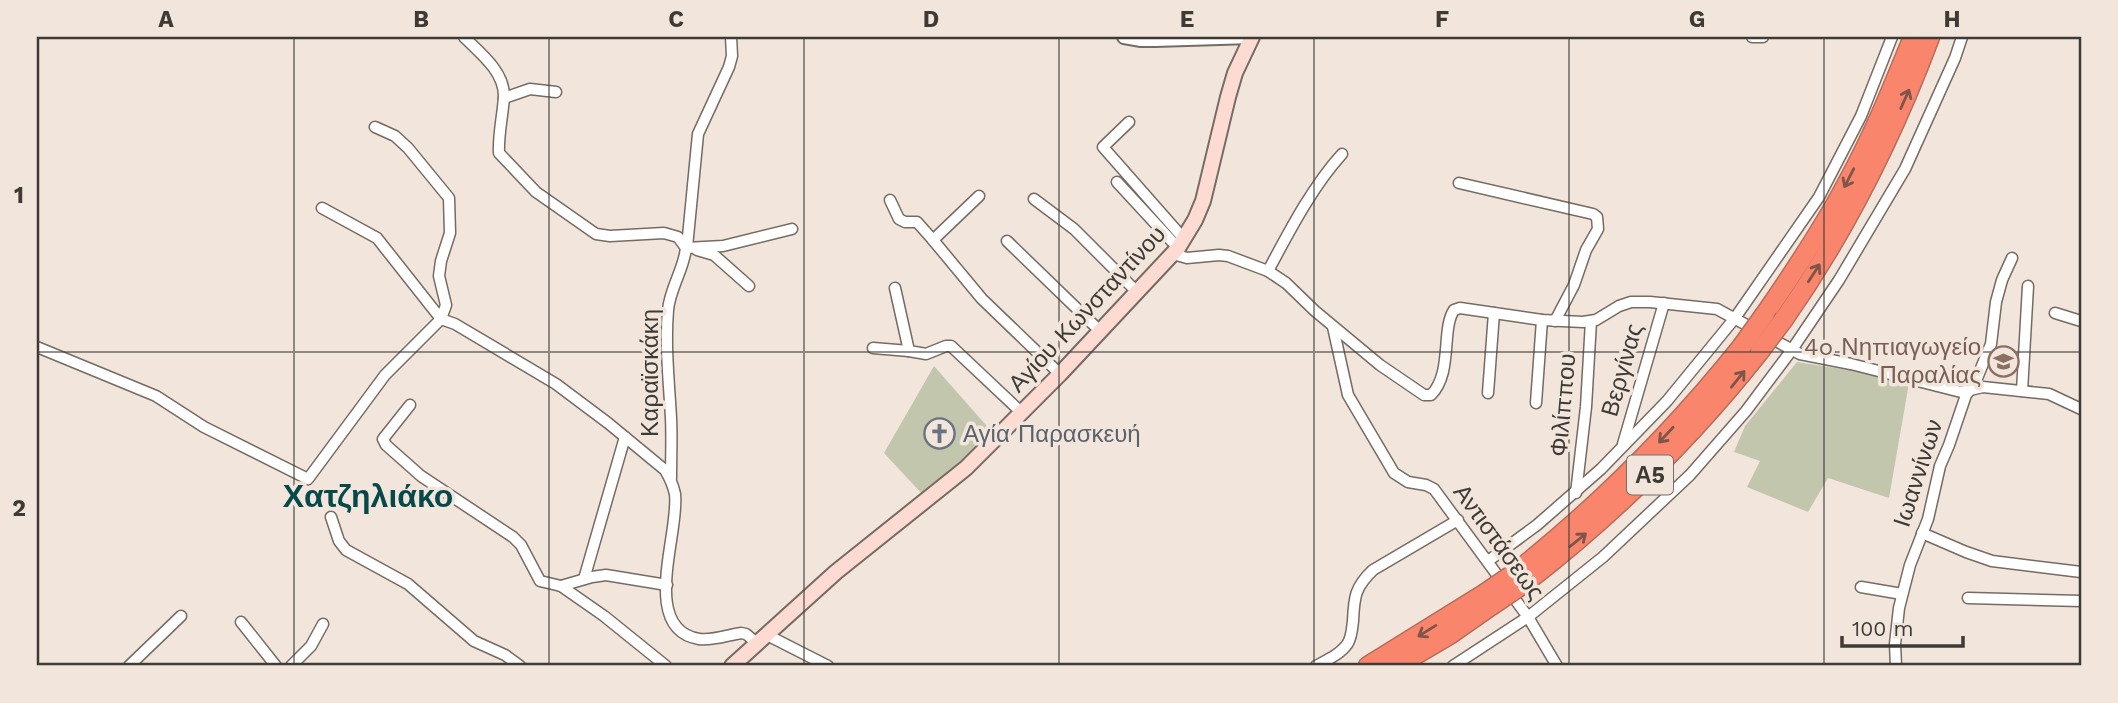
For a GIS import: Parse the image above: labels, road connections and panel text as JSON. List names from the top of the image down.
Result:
{
  "streets": {
    "highway": ["Α5"],
    "main road": ["Αγίου Κωνσταντίνου"],
    "street": [
      "Βεργίνας",
      "Καραϊσκάκη",
      "Φιλίππου",
      "Ιωαννίνων",
      "Αντιστάσεως"
    ]
  },
  "crossings": [
    ["Αγίου Κωνσταντίνου", "Καραϊσκάκη"]
  ],
  "districts": ["Χατζηλιάκο"],
  "places": {
    "school or university": ["4o Νηπιαγωγείο Παραλίας"],
    "church": ["Αγία Παρασκευή"]
  },
  "scale_bar": "100 m",
  "grid": {
    "columns": [
      "A",
      "B",
      "C",
      "D",
      "E",
      "F",
      "G",
      "H"
    ],
    "rows": ["1", "2"]
  }
}
